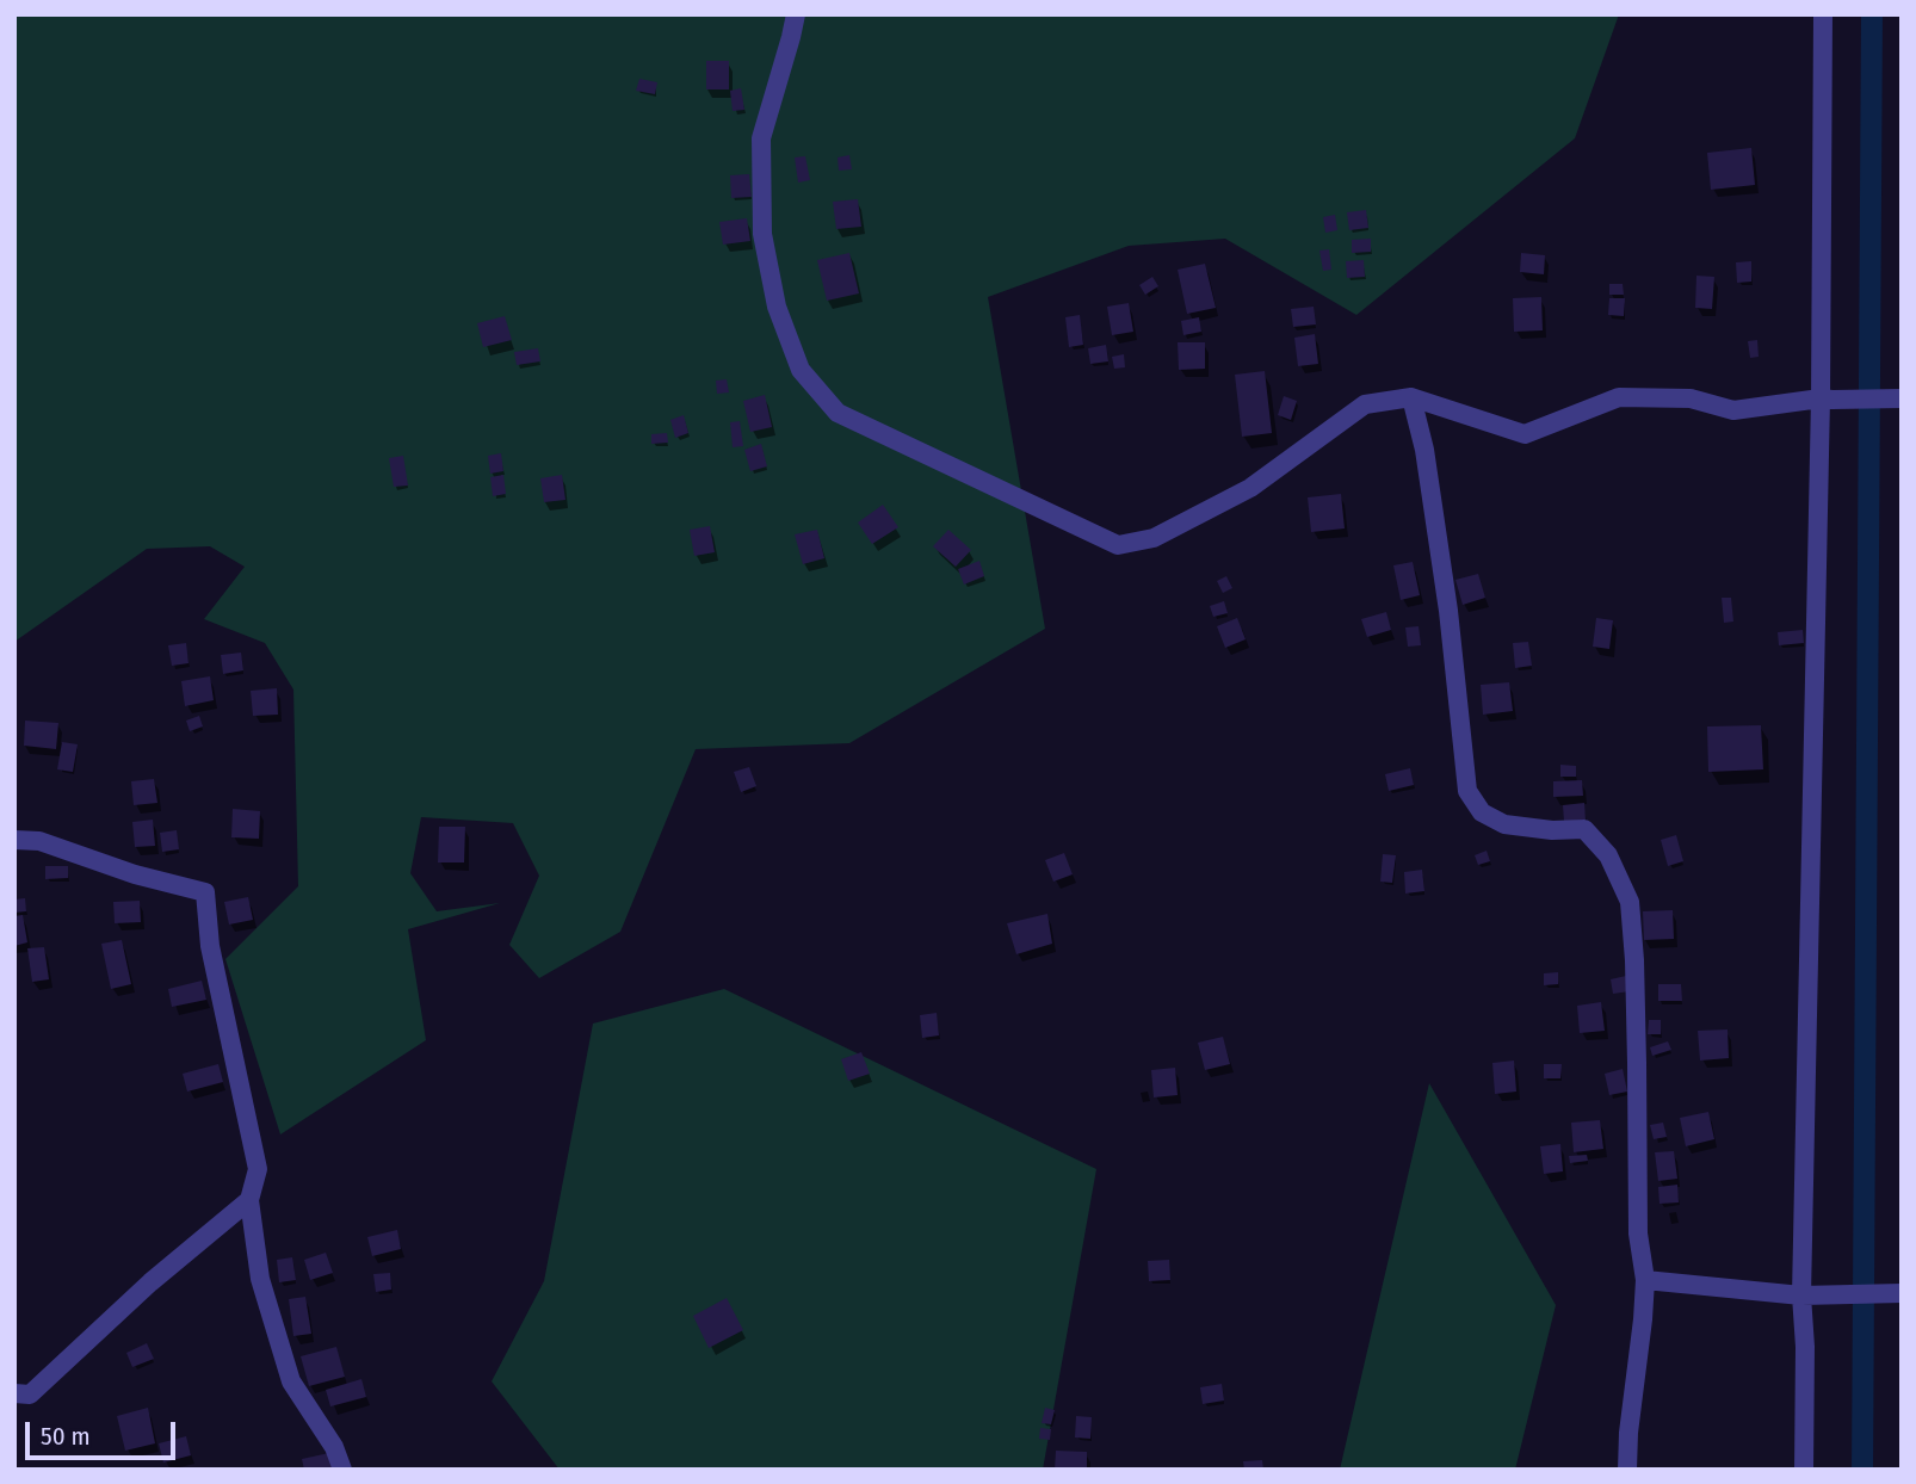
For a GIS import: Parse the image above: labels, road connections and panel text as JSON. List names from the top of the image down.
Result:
{
  "scale_bar": "50 m"
}
